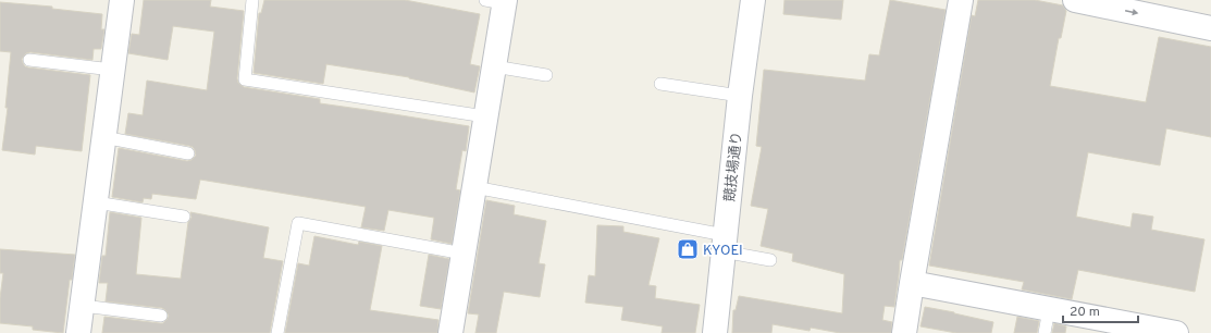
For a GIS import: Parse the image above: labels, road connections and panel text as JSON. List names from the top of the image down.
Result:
{
  "streets": {
    "street": ["競技場通り"]
  },
  "places": {
    "shop": ["KYOEI"]
  },
  "scale_bar": "20 m"
}
